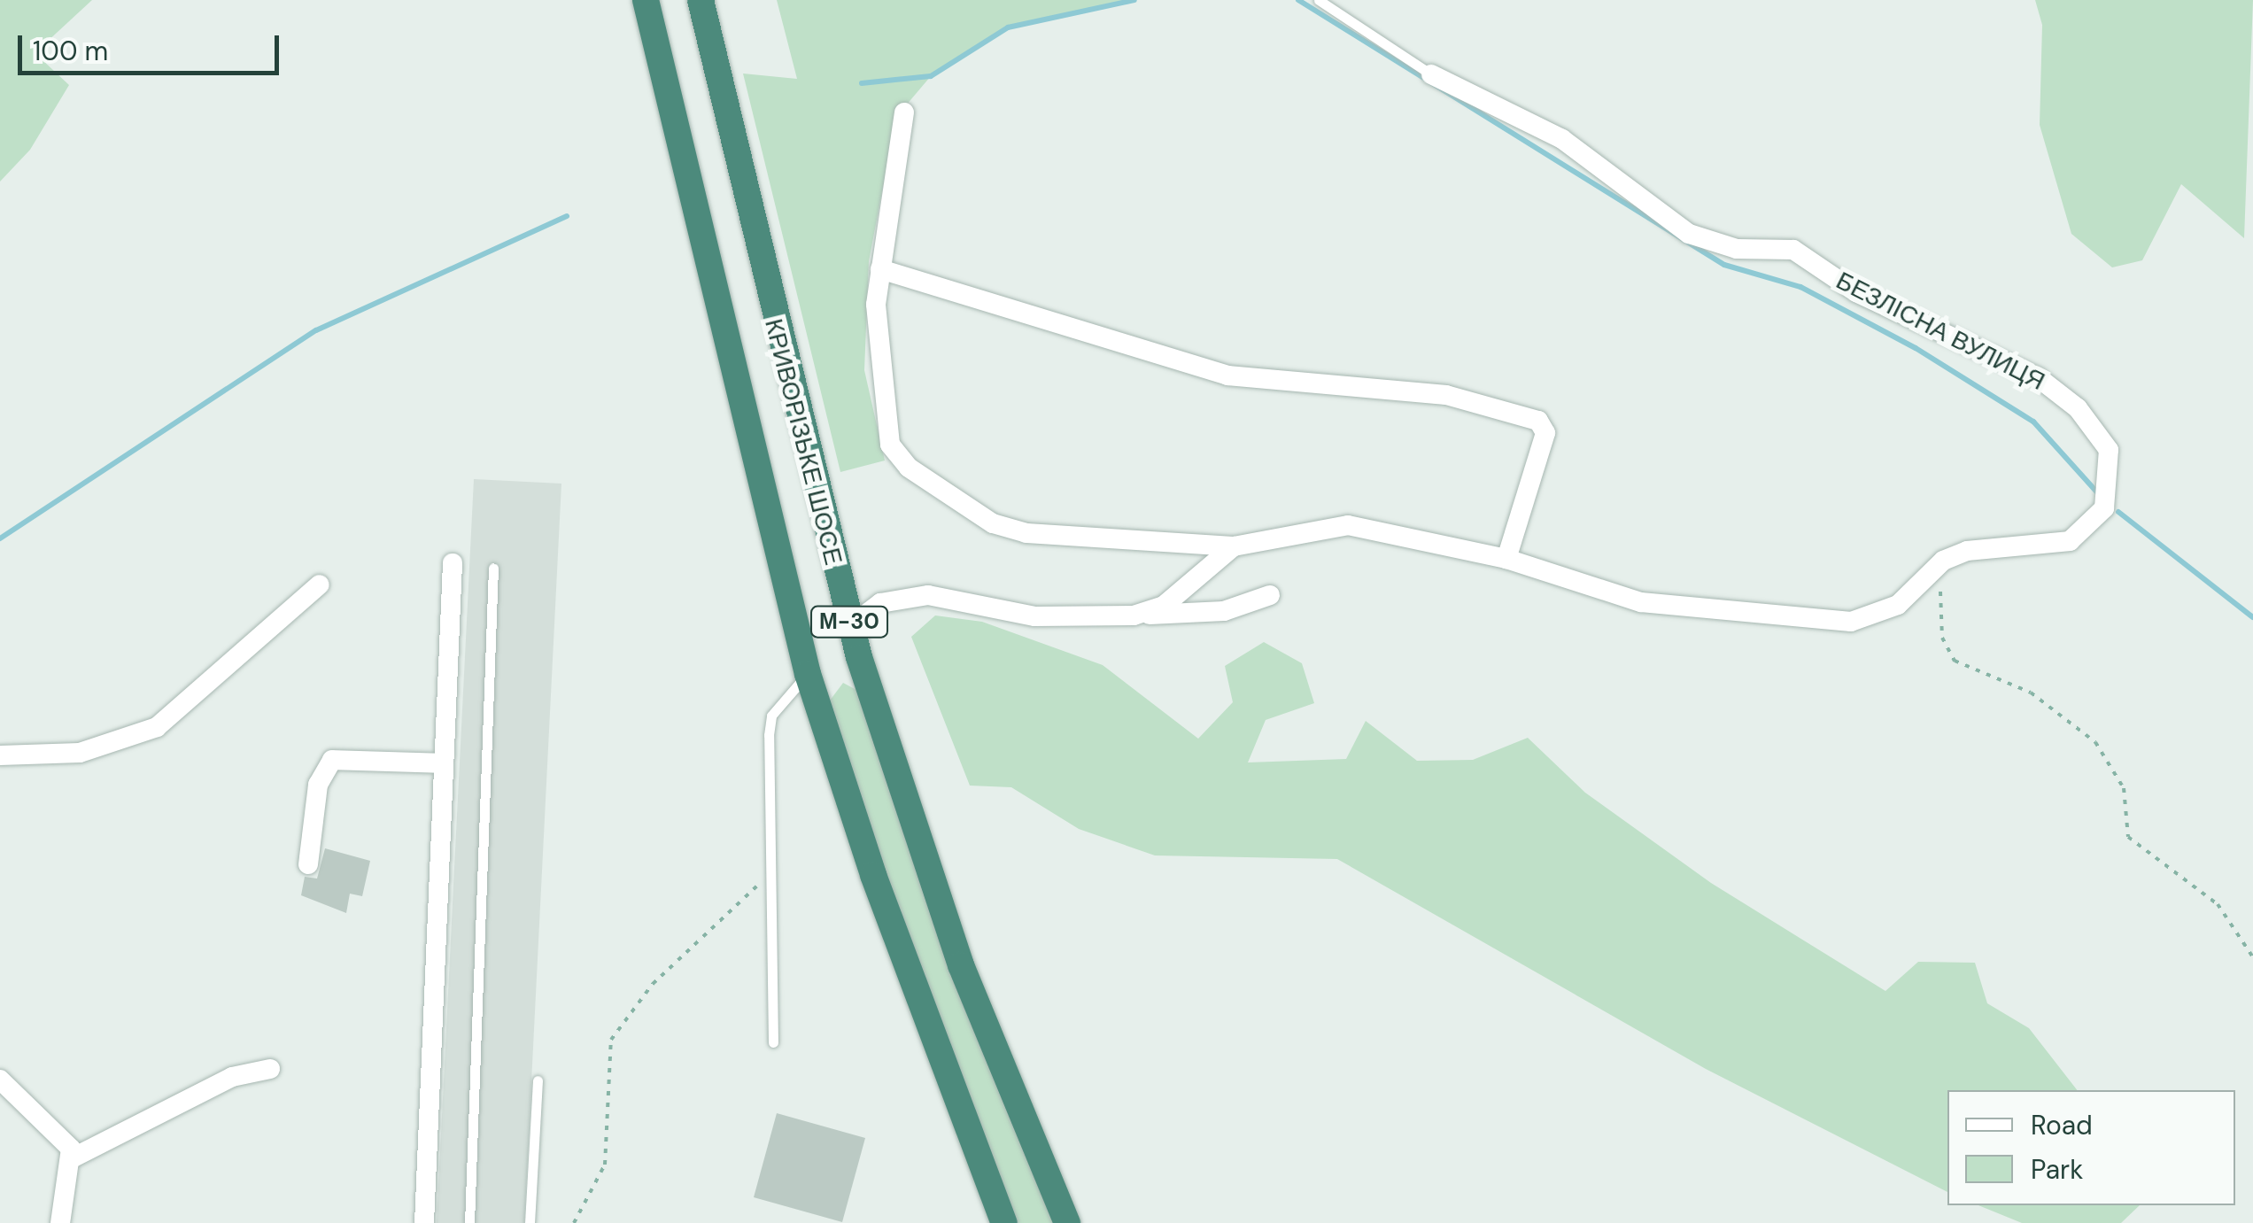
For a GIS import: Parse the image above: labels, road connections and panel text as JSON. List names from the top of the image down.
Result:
{
  "streets": {
    "highway": ["КРИВОРІЗЬКЕ ШОСЕ", "М-30"],
    "street": ["БЕЗЛІСНА ВУЛИЦЯ"]
  },
  "crossings": [
    ["БЕЗЛІСНА ВУЛИЦЯ", "КРИВОРІЗЬКЕ ШОСЕ"]
  ],
  "legend": ["Road", "Park"],
  "scale_bar": "100 m"
}
